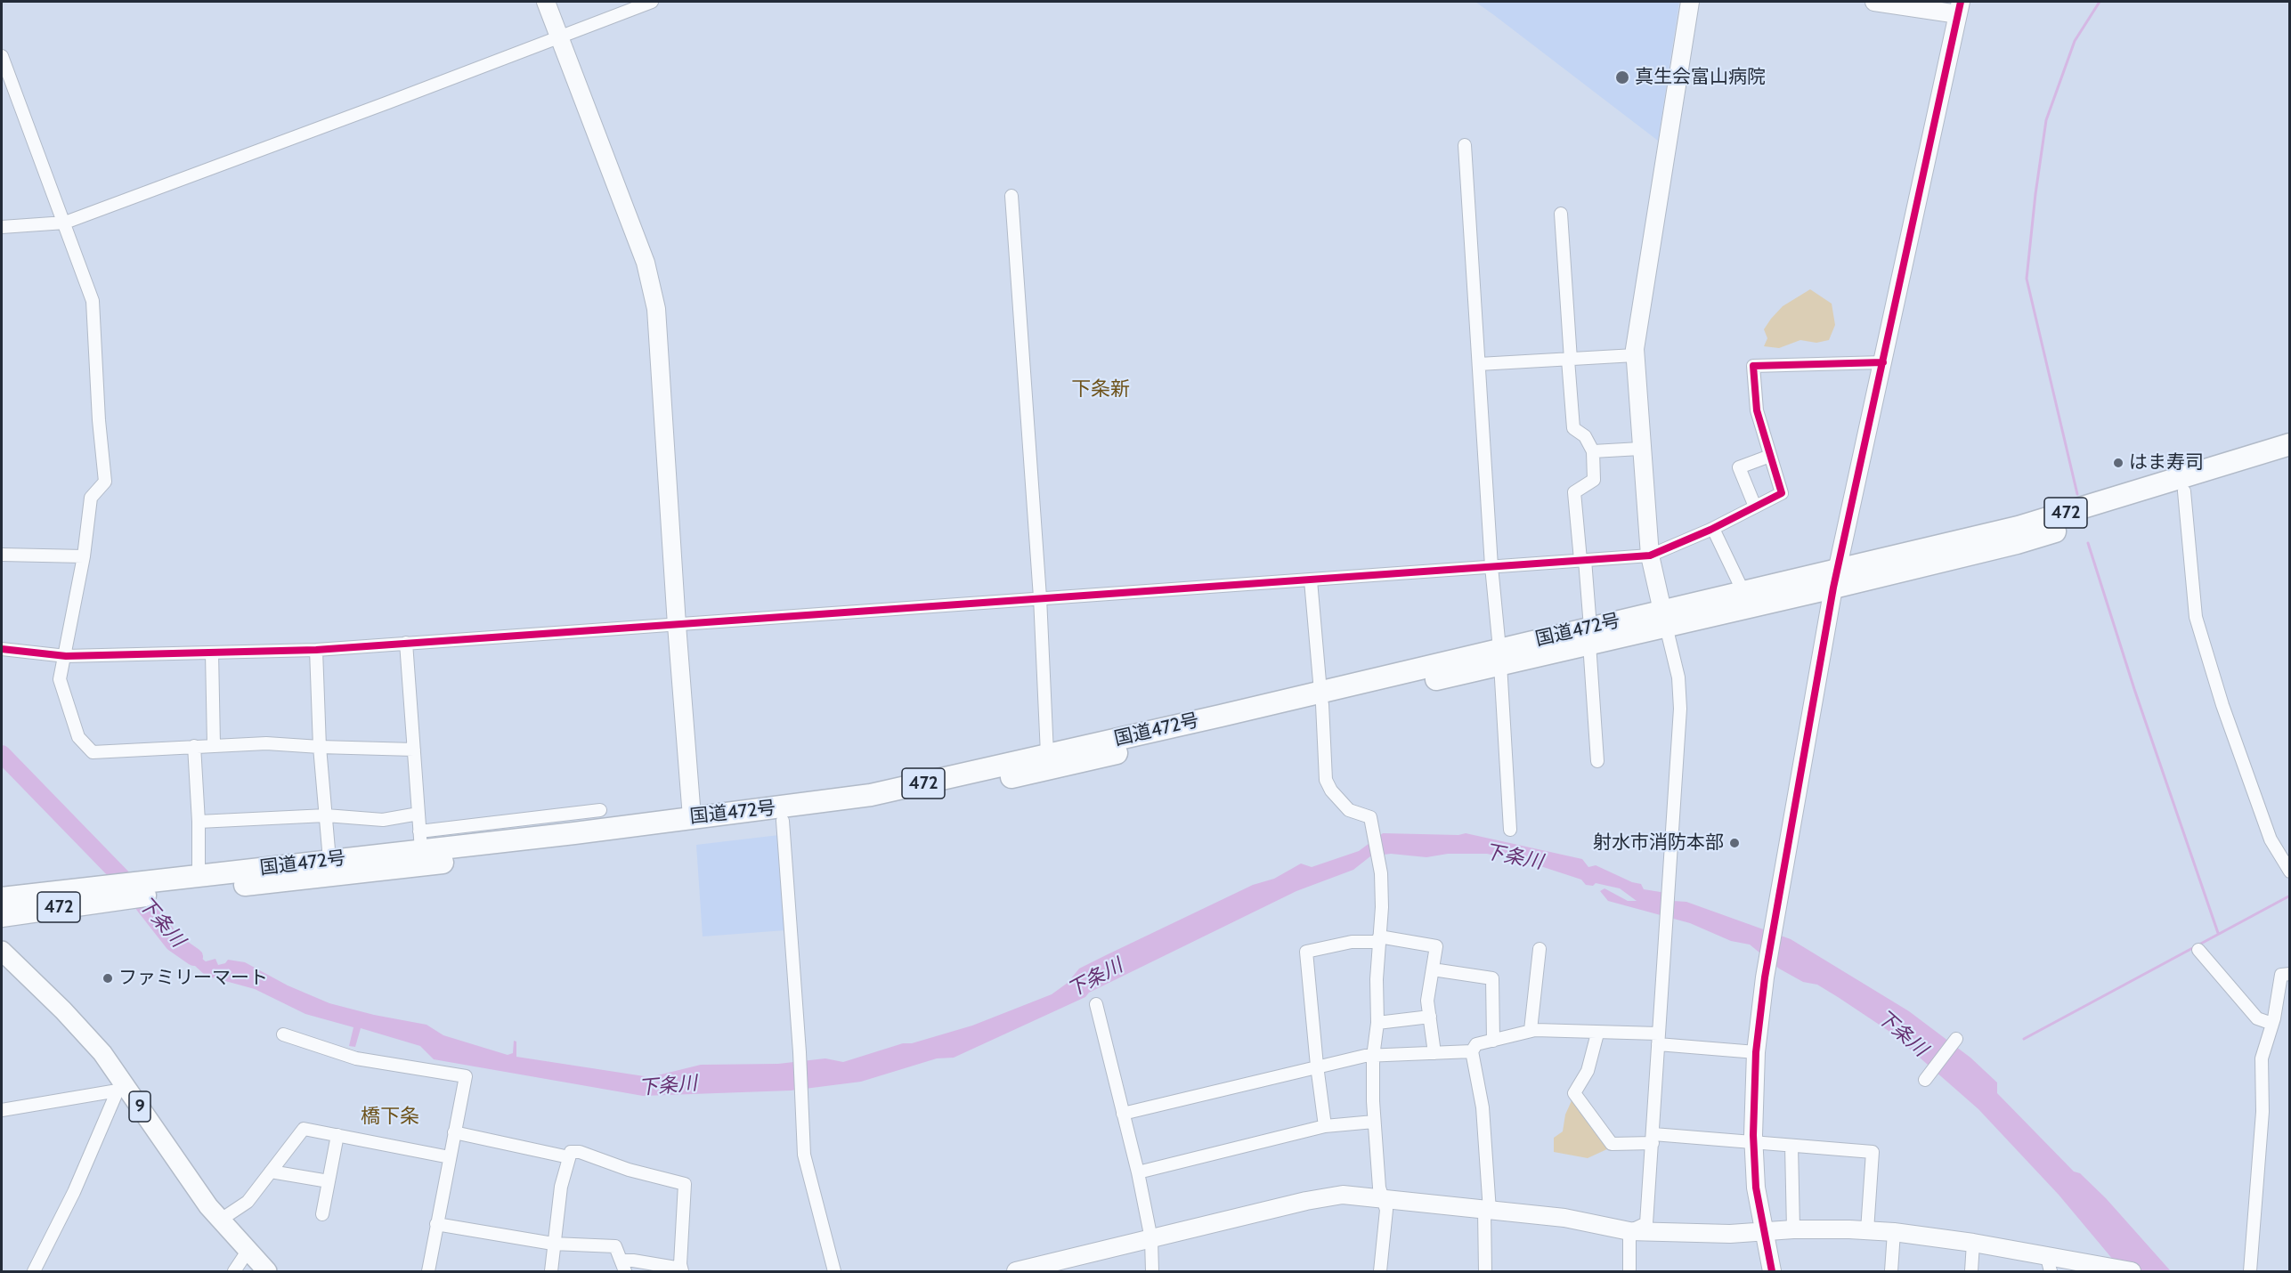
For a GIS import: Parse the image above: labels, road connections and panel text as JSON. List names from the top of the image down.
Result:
{
  "streets": {
    "highway": ["472", "国道472号"],
    "main road": ["9"]
  },
  "districts": ["下条新", "橋下条"],
  "water": ["下条川"],
  "places": [
    "真生会富山病院",
    "はま寿司",
    "射水市消防本部",
    "ファミリーマート"
  ]
}
